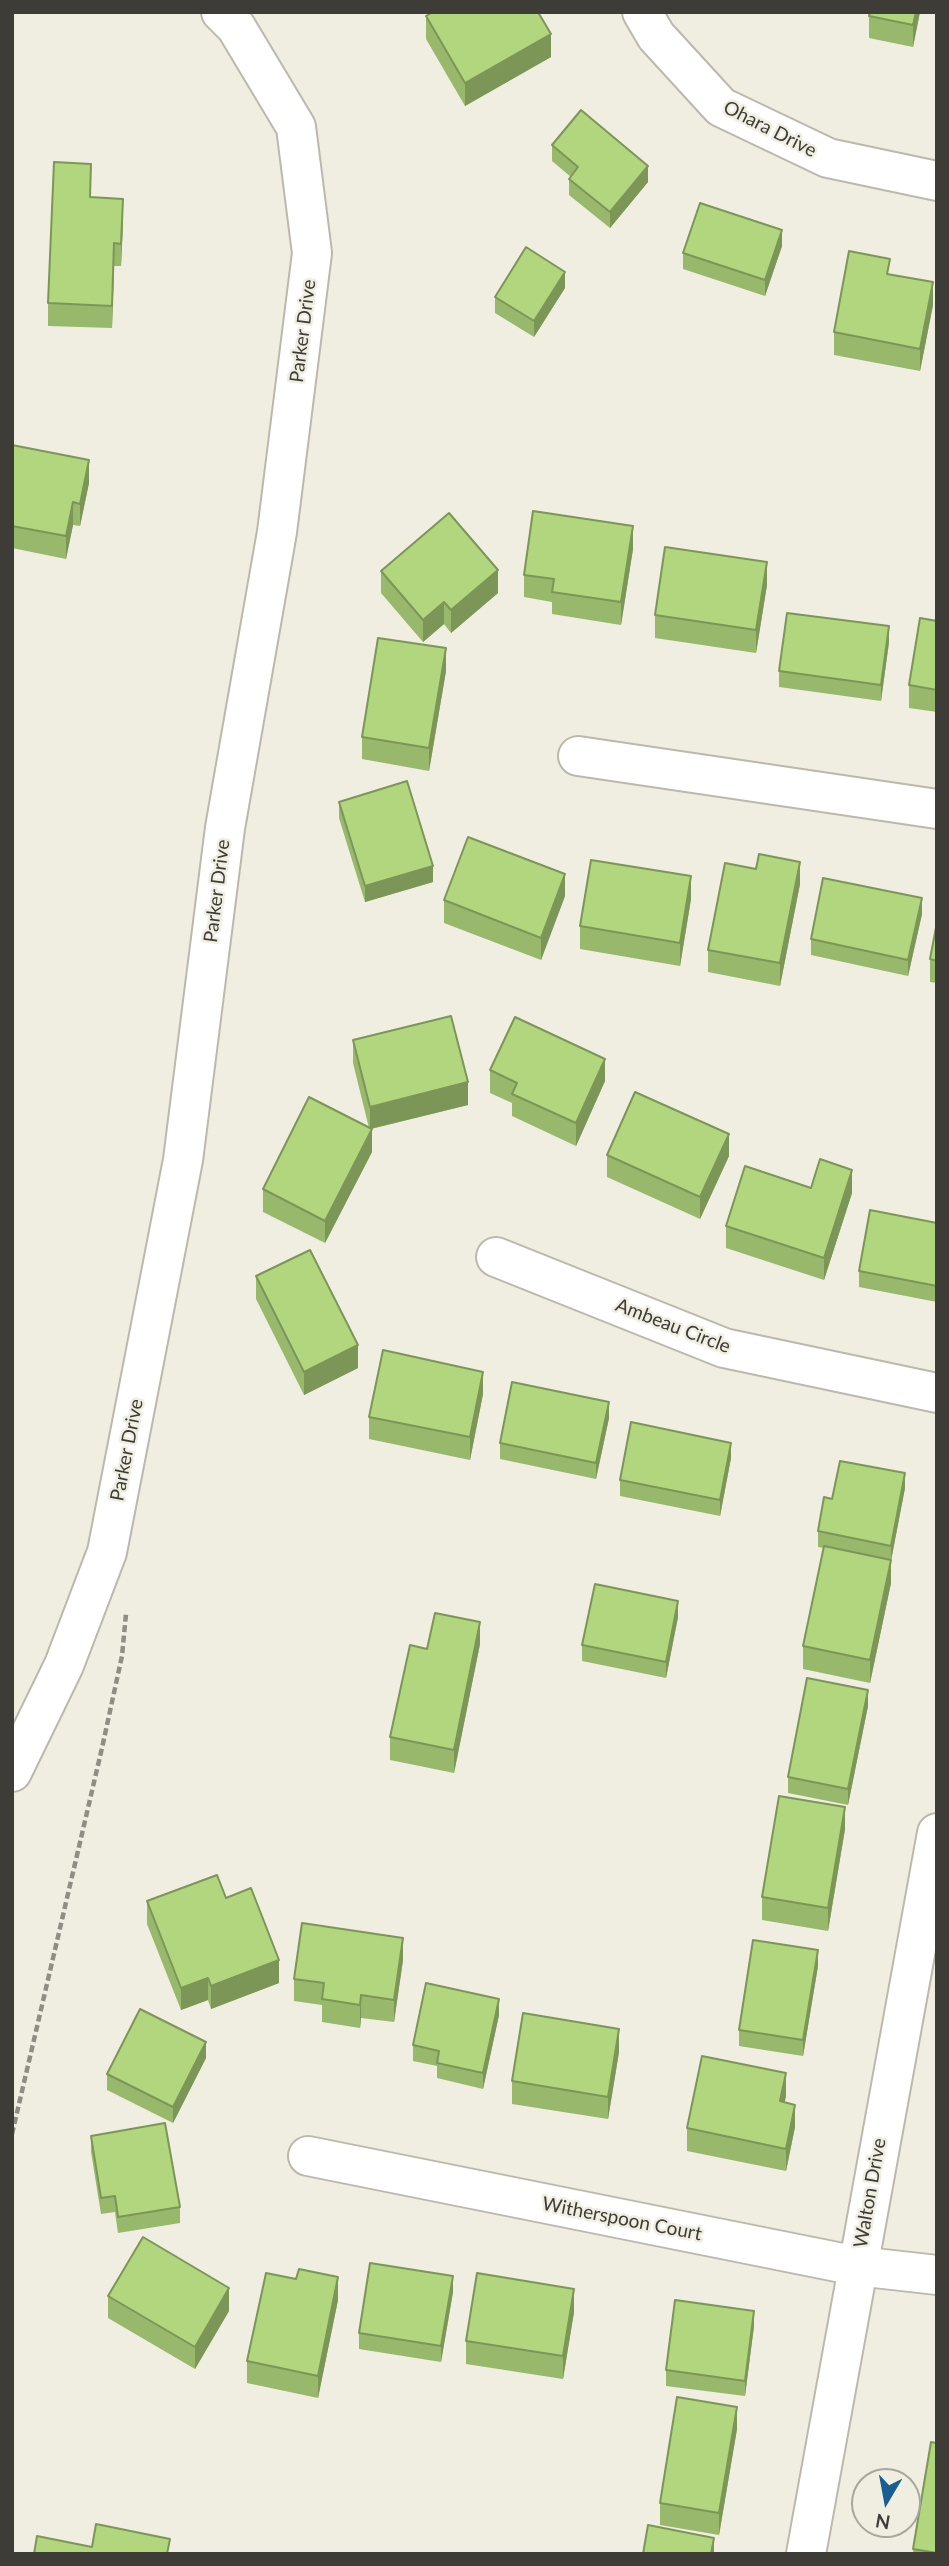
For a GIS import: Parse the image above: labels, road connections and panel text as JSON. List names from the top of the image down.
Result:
{
  "streets": {
    "street": [
      "Ohara Drive",
      "Parker Drive",
      "Ambeau Circle",
      "Walton Drive",
      "Witherspoon Court"
    ]
  },
  "crossings": [
    ["Walton Drive", "Witherspoon Court"]
  ],
  "north": "bottom"
}
